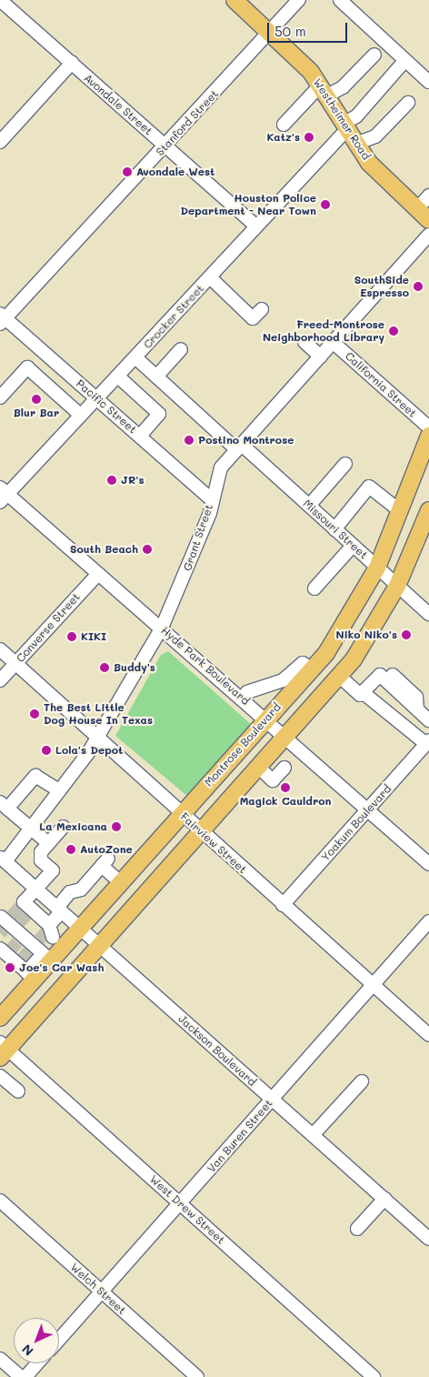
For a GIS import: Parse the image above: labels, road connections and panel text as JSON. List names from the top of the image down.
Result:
{
  "streets": {
    "main road": ["Westheimer Road", "Montrose Boulevard"],
    "street": [
      "Avondale Street",
      "Stanford Street",
      "Crocker Street",
      "California Street",
      "Pacific Street",
      "Missouri Street",
      "Grant Street",
      "Converse Street",
      "Hyde Park Boulevard",
      "Yoakum Boulevard",
      "Fairview Street",
      "Jackson Boulevard",
      "Van Buren Street",
      "West Drew Street",
      "Welch Street"
    ]
  },
  "crossings": [
    ["Avondale Street", "Stanford Street"],
    ["Avondale Street", "Crocker Street"],
    ["Westheimer Road", "Stanford Street"],
    ["Westheimer Road", "Crocker Street"],
    ["Stanford Street", "Pacific Street"],
    ["Crocker Street", "Pacific Street"],
    ["Crocker Street", "Missouri Street"],
    ["Crocker Street", "Hyde Park Boulevard"],
    ["California Street", "Grant Street"],
    ["Pacific Street", "Grant Street"],
    ["Missouri Street", "Grant Street"],
    ["Missouri Street", "Montrose Boulevard"],
    ["Grant Street", "Hyde Park Boulevard"],
    ["Grant Street", "Fairview Street"],
    ["Grant Street", "Jackson Boulevard"],
    ["Converse Street", "Hyde Park Boulevard"],
    ["Converse Street", "Fairview Street"],
    ["Hyde Park Boulevard", "Montrose Boulevard"],
    ["Hyde Park Boulevard", "Yoakum Boulevard"],
    ["Montrose Boulevard", "Fairview Street"],
    ["Montrose Boulevard", "Jackson Boulevard"],
    ["Yoakum Boulevard", "Fairview Street"],
    ["Fairview Street", "Van Buren Street"],
    ["Jackson Boulevard", "Van Buren Street"],
    ["Van Buren Street", "West Drew Street"],
    ["Van Buren Street", "Welch Street"]
  ],
  "places": [
    "Katz's",
    "Avondale West",
    "Houston Police Department - Near Town",
    "SouthSide Espresso",
    "Freed-Montrose Neighborhood Library",
    "Blur Bar",
    "Postino Montrose",
    "JR's",
    "South Beach",
    "Niko Niko's",
    "KIKI",
    "Buddy's",
    "The Best Little Dog House In Texas",
    "Lola's Depot",
    "Magick Cauldron",
    "La Mexicana",
    "AutoZone",
    "Joe's Car Wash"
  ],
  "scale_bar": "50 m",
  "north": "bottom left"
}
